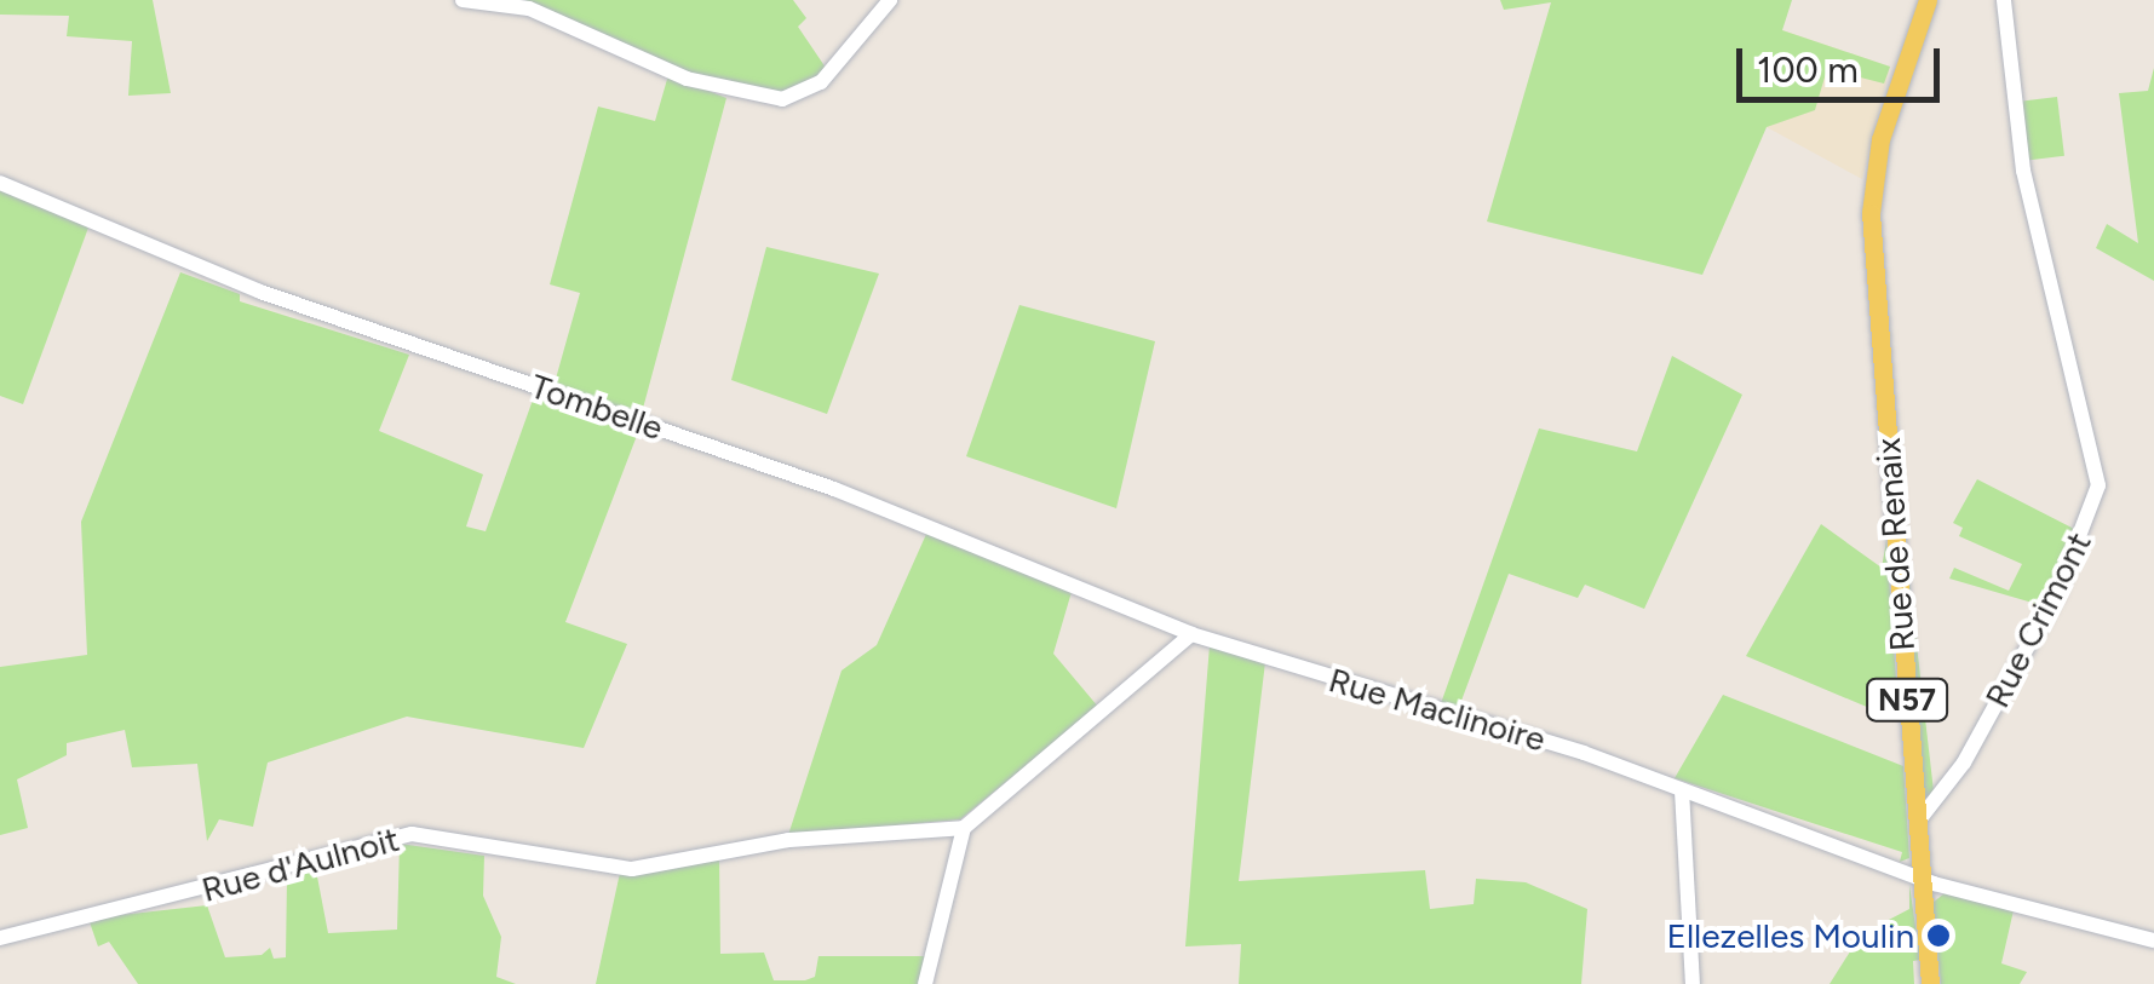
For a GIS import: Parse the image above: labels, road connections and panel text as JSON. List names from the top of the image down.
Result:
{
  "streets": {
    "main road": ["Rue de Renaix", "N57"],
    "street": [
      "Tombelle",
      "Rue Crimont",
      "Rue Maclinoire",
      "Rue d'Aulnoit"
    ]
  },
  "crossings": [
    ["Tombelle", "Rue Maclinoire"],
    ["Rue de Renaix", "Rue Crimont"],
    ["Rue de Renaix", "Rue Maclinoire"]
  ],
  "places": ["Ellezelles Moulin"],
  "scale_bar": "100 m"
}
